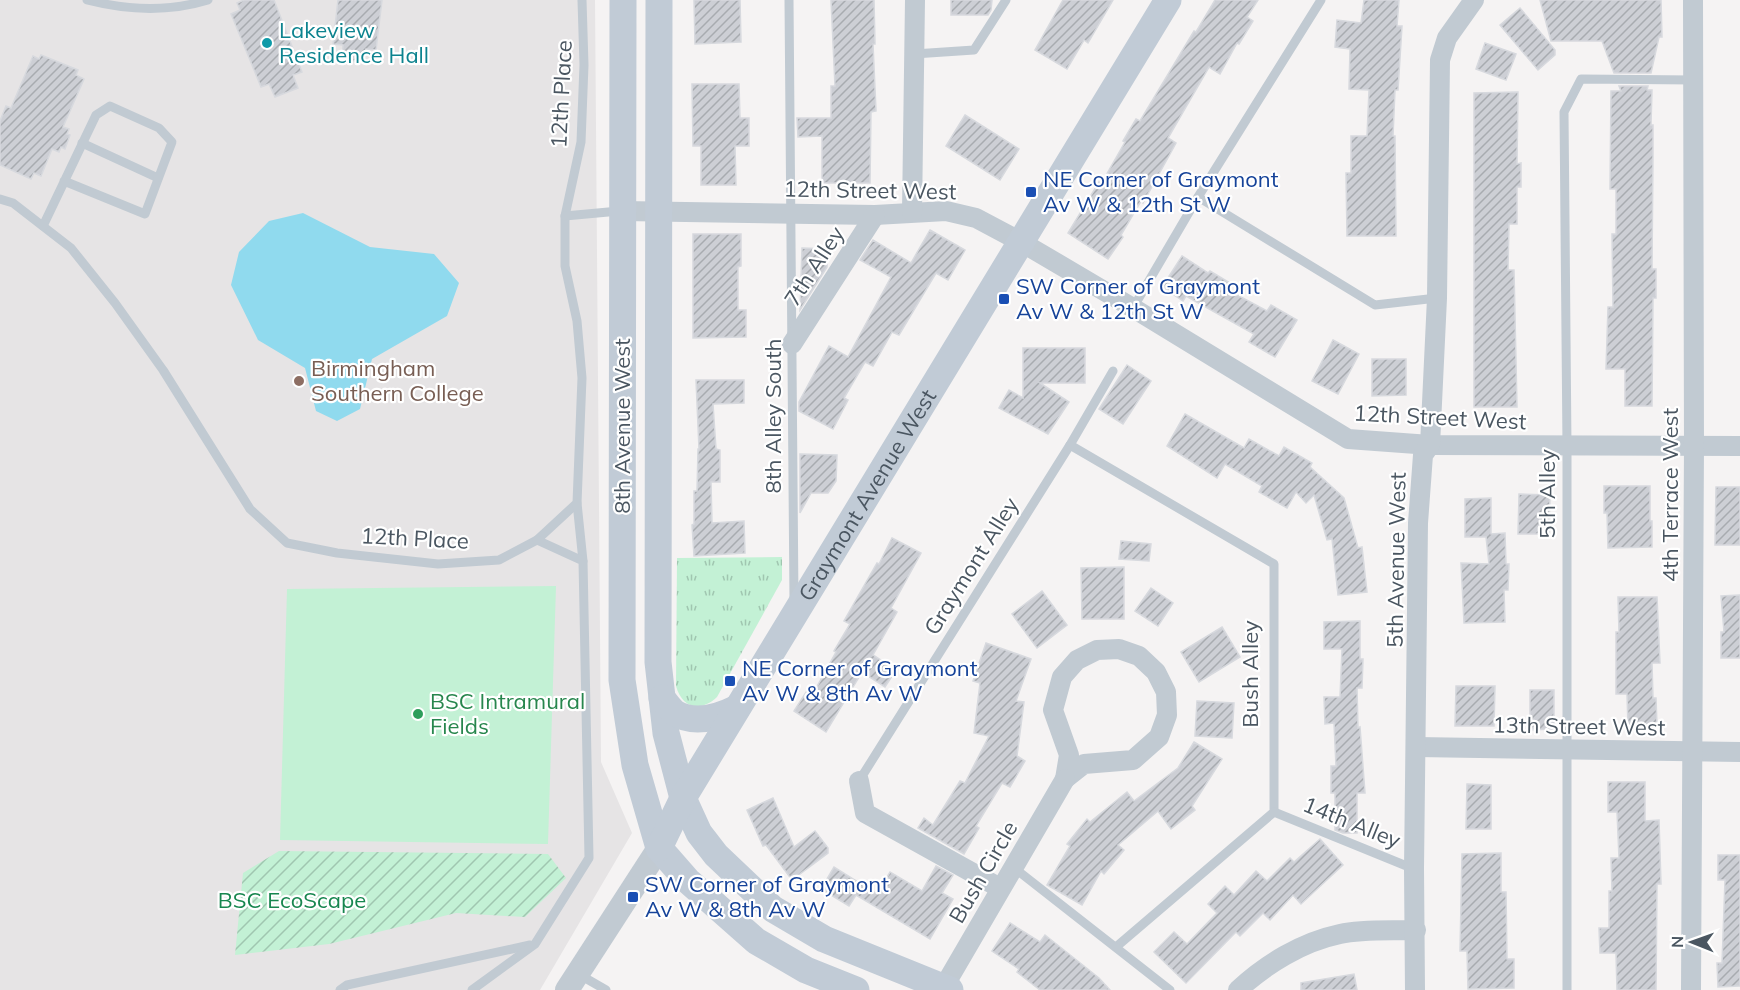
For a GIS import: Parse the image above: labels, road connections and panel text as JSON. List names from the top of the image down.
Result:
{
  "streets": {
    "main road": ["8th Avenue West", "Graymont Avenue West"],
    "street": [
      "12th Street West",
      "7th Alley",
      "4th Terrace West",
      "5th Avenue West",
      "13th Street West",
      "Bush Circle"
    ],
    "lane": [
      "12th Place",
      "8th Alley South",
      "5th Alley",
      "Graymont Alley",
      "Bush Alley",
      "14th Alley"
    ]
  },
  "crossings": [
    ["12th Street West", "7th Alley"],
    ["12th Street West", "8th Alley South"],
    ["12th Street West", "8th Avenue West"],
    ["12th Street West", "5th Alley"],
    ["12th Street West", "Graymont Avenue West"],
    ["12th Street West", "4th Terrace West"],
    ["12th Street West", "5th Avenue West"],
    ["7th Alley", "8th Alley South"],
    ["8th Alley South", "Graymont Avenue West"],
    ["8th Avenue West", "Graymont Avenue West"],
    ["8th Avenue West", "Bush Circle"],
    ["5th Alley", "4th Terrace West"],
    ["5th Alley", "13th Street West"],
    ["4th Terrace West", "13th Street West"],
    ["5th Avenue West", "13th Street West"],
    ["5th Avenue West", "14th Alley"],
    ["Graymont Alley", "Bush Alley"],
    ["Bush Alley", "14th Alley"]
  ],
  "parks": ["BSC EcoScape"],
  "places": {
    "other": ["Lakeview Residence Hall", "Birmingham Southern College", "BSC Intramural Fields"],
    "transit": [
      "NE Corner of Graymont Av W & 12th St W",
      "SW Corner of Graymont Av W & 12th St W",
      "NE Corner of Graymont Av W & 8th Av W",
      "SW Corner of Graymont Av W & 8th Av W"
    ]
  },
  "north": "left"
}
